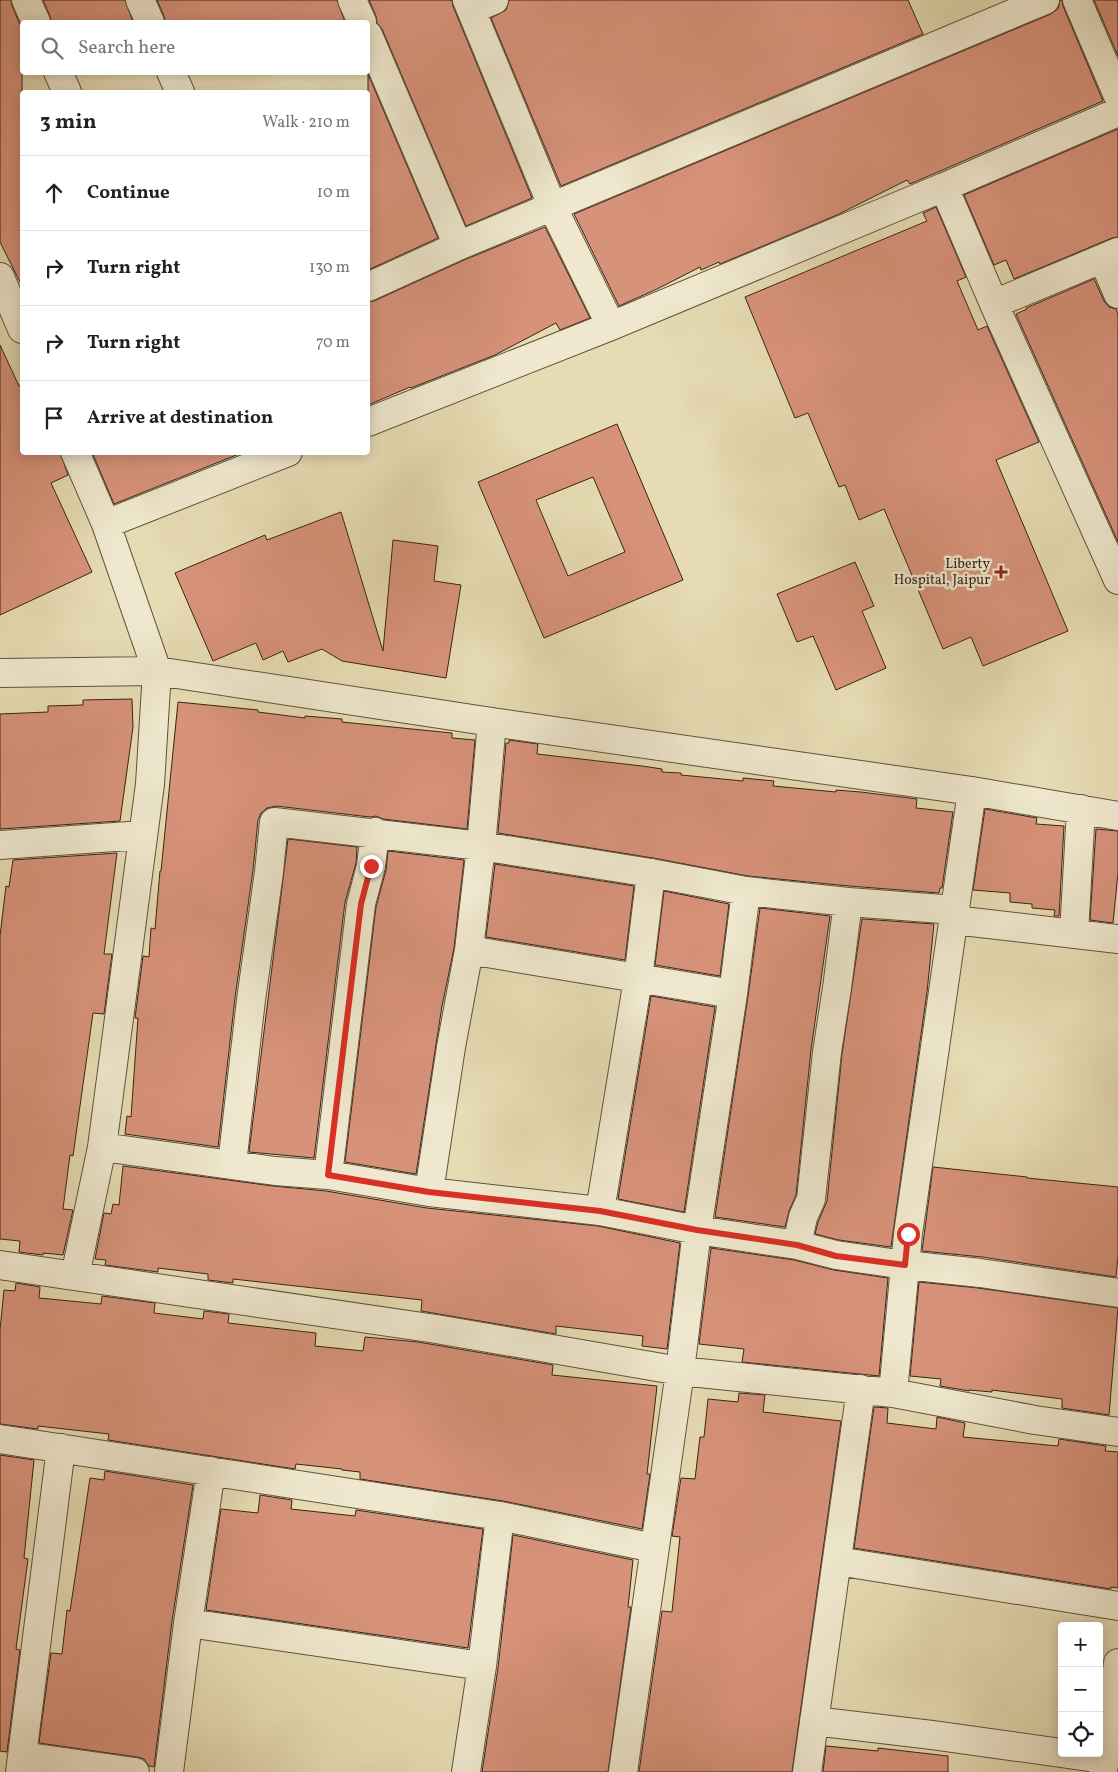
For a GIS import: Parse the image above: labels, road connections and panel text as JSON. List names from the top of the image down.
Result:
{
  "places": {
    "health": ["Liberty Hospital, Jaipur"]
  },
  "page": {
    "search": "Search here",
    "heading": ["3 min", "Walk · 210 m"],
    "list": [
      ["Continue", "10 m"],
      ["Turn right", "130 m"],
      ["Turn right", "70 m"],
      "Arrive at destination"
    ],
    "map_buttons": ["+", "−"]
  }
}
